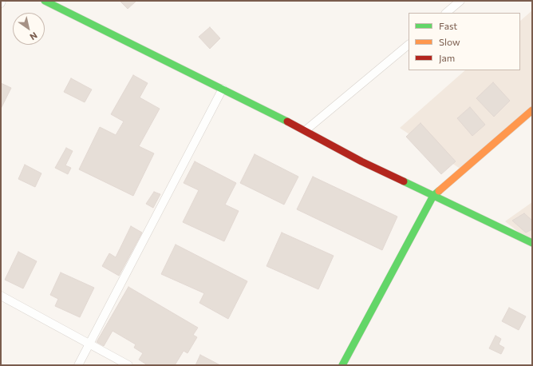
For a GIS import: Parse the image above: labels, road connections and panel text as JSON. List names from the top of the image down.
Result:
{
  "legend": ["Fast", "Slow", "Jam"],
  "north": "bottom right"
}
